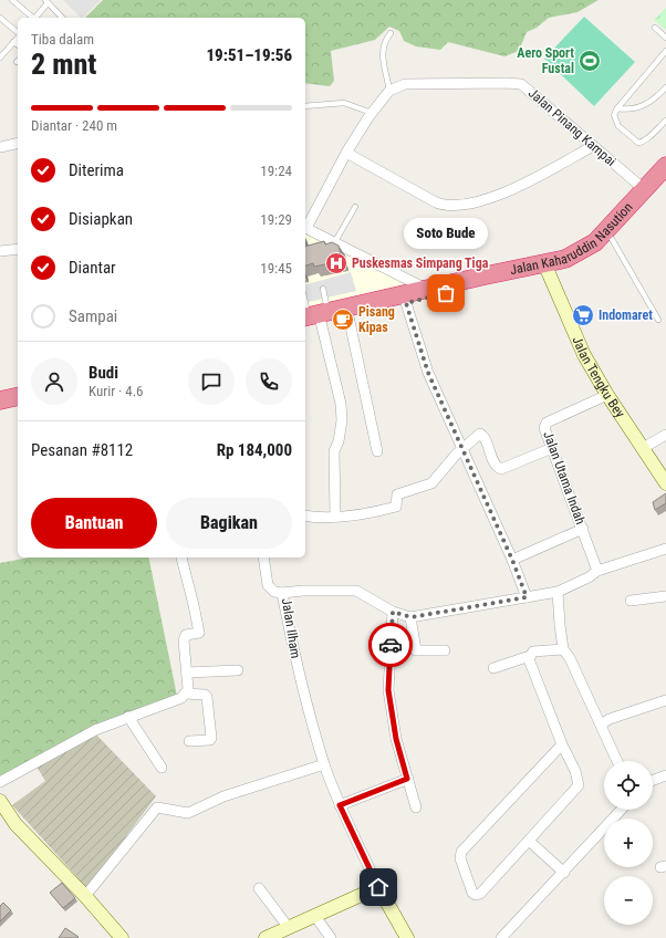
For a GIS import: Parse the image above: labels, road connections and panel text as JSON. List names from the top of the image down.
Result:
{
  "streets": {
    "highway": ["Jalan Kaharuddin Nasution"],
    "street": [
      "Jalan Pinang Kampai",
      "Jalan Tengku Bey",
      "Jalan Utama Indah",
      "Jalan Ilham"
    ]
  },
  "crossings": [
    ["Jalan Pinang Kampai", "Jalan Kaharuddin Nasution"],
    ["Jalan Kaharuddin Nasution", "Jalan Tengku Bey"],
    ["Jalan Tengku Bey", "Jalan Utama Indah"],
    ["Jalan Utama Indah", "Jalan Ilham"]
  ],
  "places": {
    "sports": ["Aero Sport Fustal"],
    "hospital": ["Puskesmas Simpang Tiga"],
    "other": ["Soto Bude"],
    "supermarket": ["Indomaret"],
    "cafe": ["Pisang Kipas"]
  },
  "page": {
    "heading": ["2 mnt", "Tiba dalam", "19:51–19:56"],
    "panel": [
      "Budi",
      "Kurir · 4.6",
      "Pesanan #8112",
      "Rp 184,000"
    ],
    "bar": "Diantar · 240 m",
    "list": [
      ["Diterima", "19:24"],
      ["Disiapkan", "19:29"],
      ["Diantar", "19:45"],
      "Sampai"
    ],
    "bubble": "Soto Bude",
    "buttons": ["Bantuan", "Bagikan"],
    "map_buttons": ["+", "−"]
  }
}
